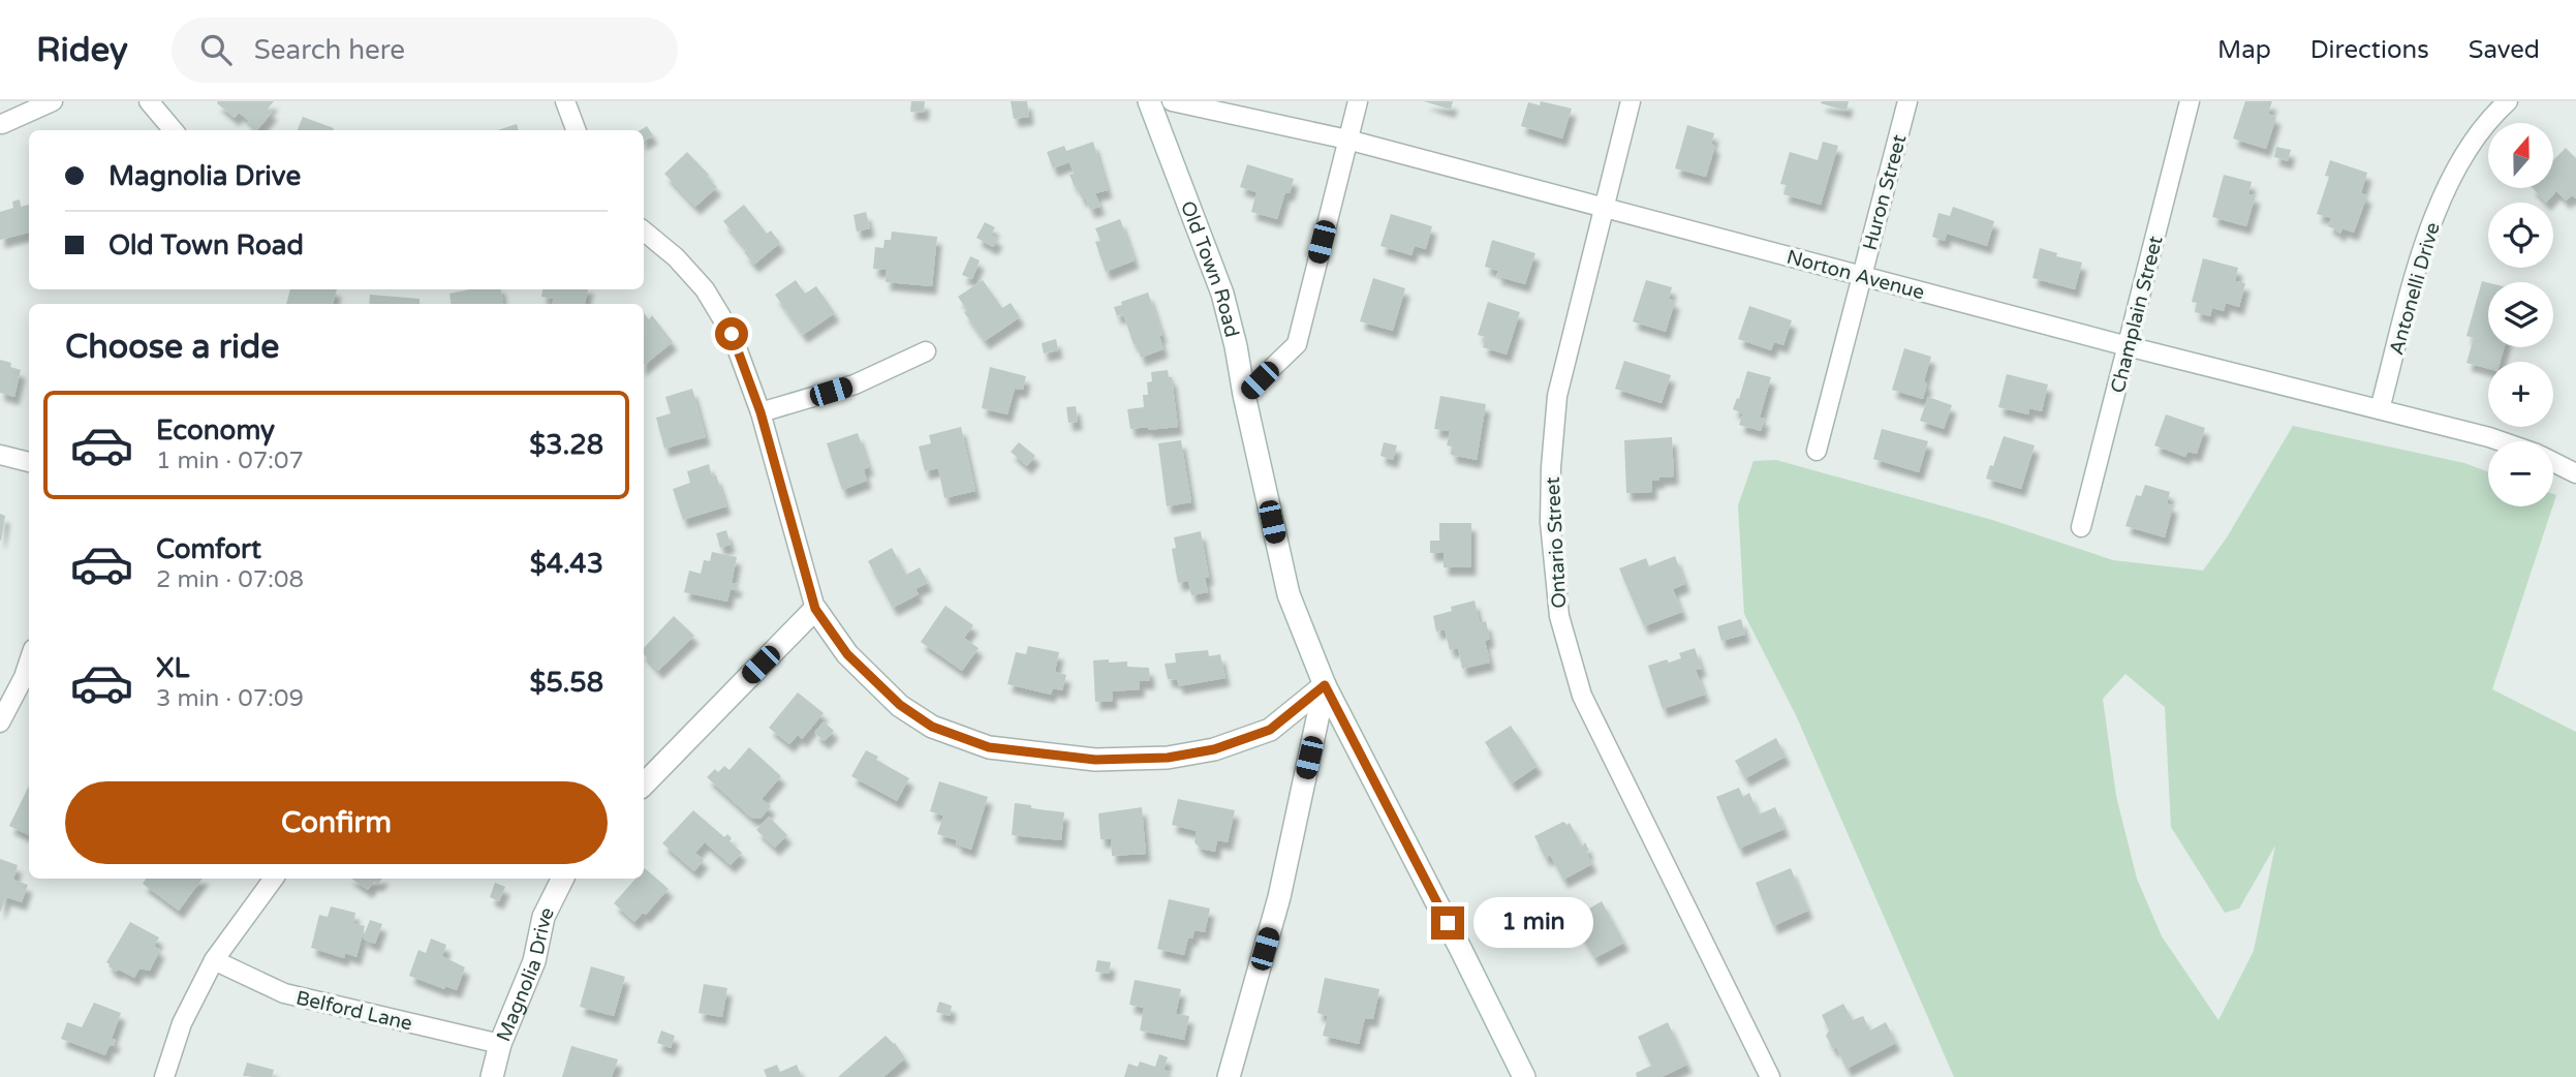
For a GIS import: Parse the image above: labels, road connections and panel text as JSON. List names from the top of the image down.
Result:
{
  "streets": {
    "street": [
      "Huron Street",
      "Old Town Road",
      "Norton Avenue",
      "Antonelli Drive",
      "Champlain Street",
      "Ontario Street",
      "Magnolia Drive",
      "Belford Lane"
    ]
  },
  "crossings": [
    ["Huron Street", "Norton Avenue"],
    ["Norton Avenue", "Antonelli Drive"],
    ["Norton Avenue", "Champlain Street"],
    ["Norton Avenue", "Ontario Street"],
    ["Magnolia Drive", "Belford Lane"]
  ],
  "north": "top",
  "page": {
    "header": "Ridey",
    "search": "Search here",
    "nav": ["Map", "Directions", "Saved"],
    "map_buttons": ["+", "−"],
    "banner": ["Magnolia Drive", "Old Town Road"],
    "heading": "Choose a ride",
    "list": [
      {
        "name": "Economy",
        "note": "1 min · 07:07",
        "value": "$3.28"
      },
      {
        "name": "Comfort",
        "note": "2 min · 07:08",
        "value": "$4.43"
      },
      {
        "name": "XL",
        "note": "3 min · 07:09",
        "value": "$5.58"
      }
    ],
    "buttons": "Confirm",
    "bubble": "1 min"
  }
}
